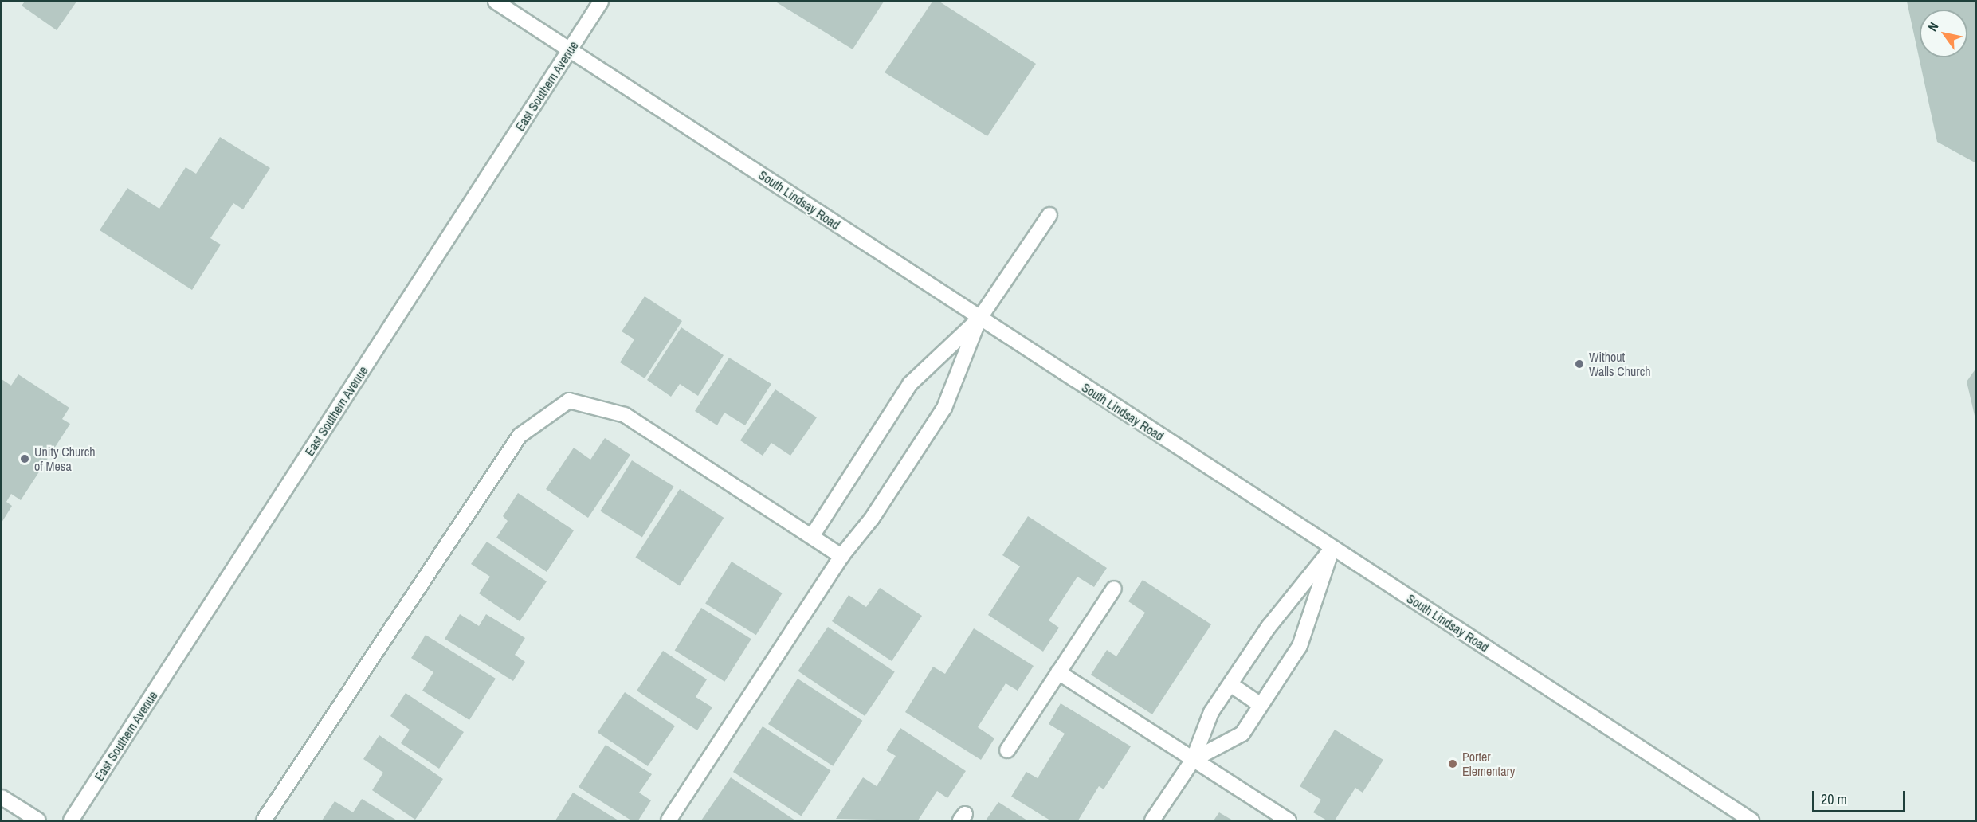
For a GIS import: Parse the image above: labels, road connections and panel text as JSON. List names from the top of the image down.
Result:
{
  "streets": {
    "main road": ["East Southern Avenue", "South Lindsay Road"]
  },
  "crossings": [
    ["East Southern Avenue", "South Lindsay Road"]
  ],
  "places": ["Without Walls Church", "Unity Church of Mesa", "Porter Elementary"],
  "scale_bar": "20 m",
  "north": "top left"
}
